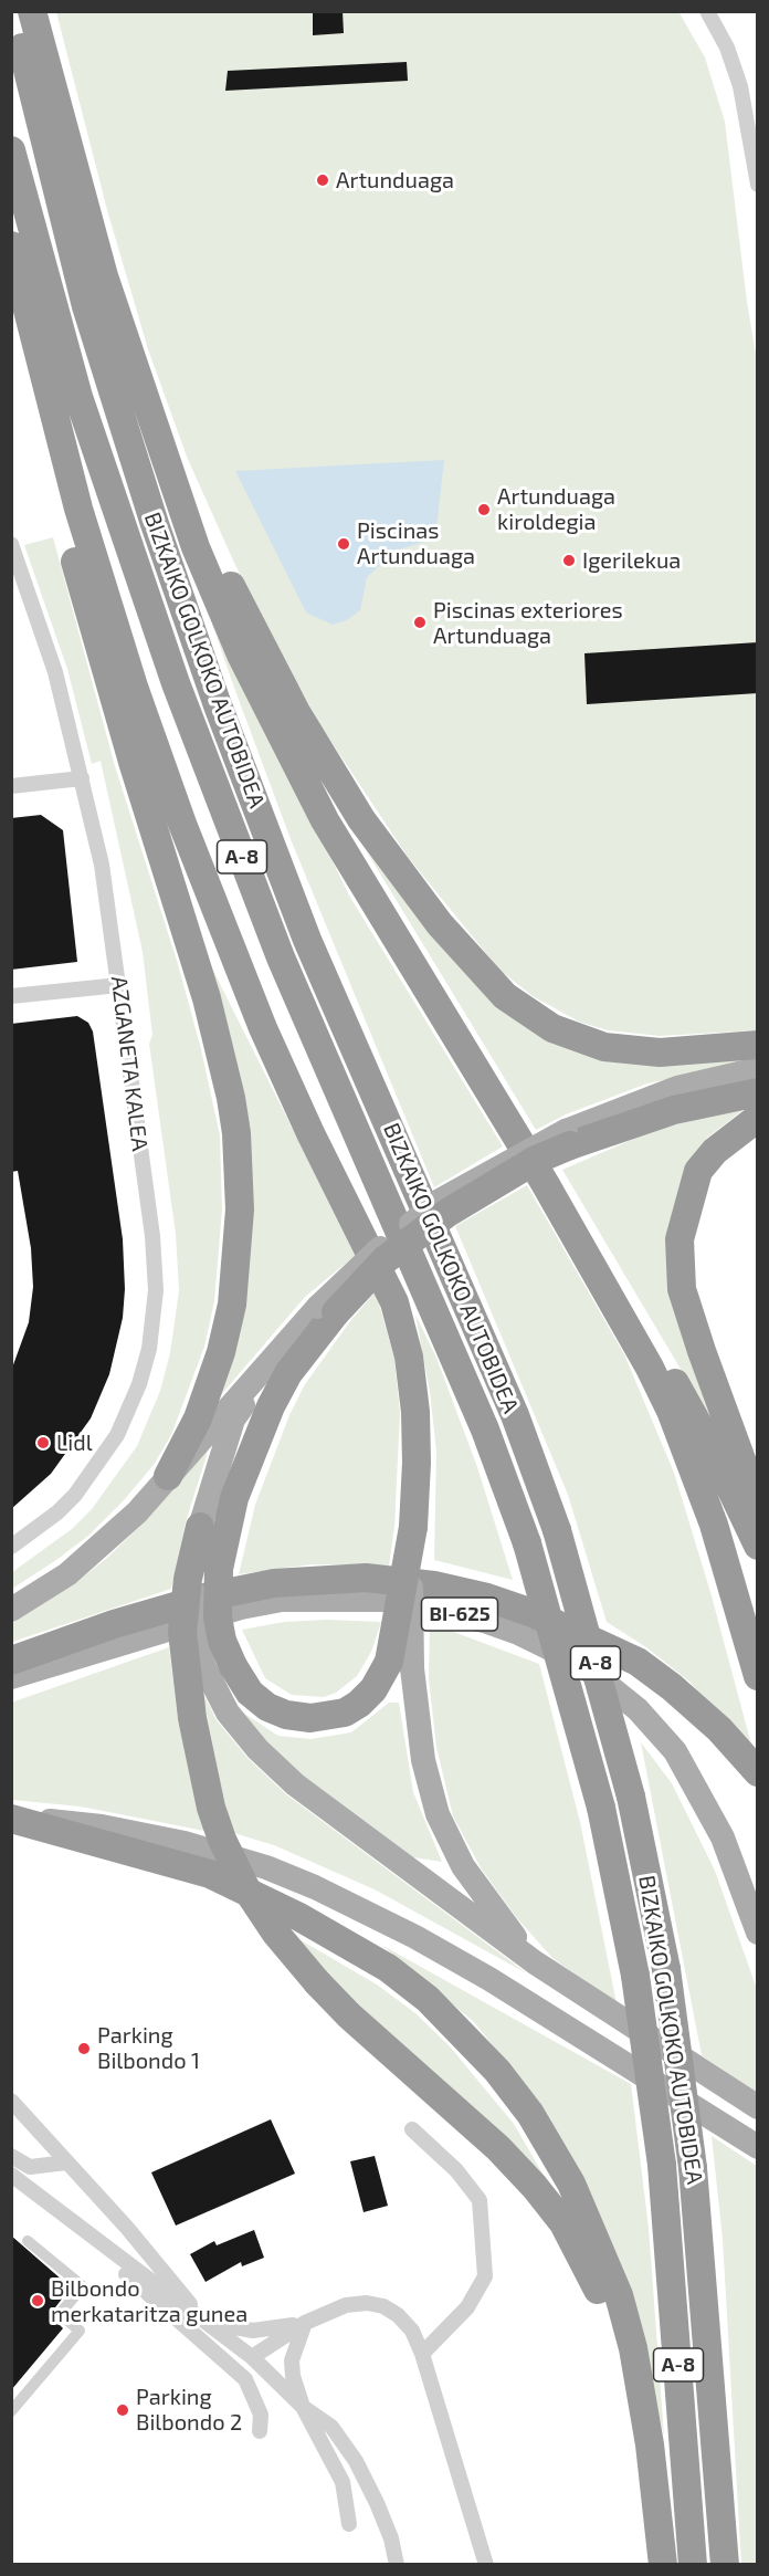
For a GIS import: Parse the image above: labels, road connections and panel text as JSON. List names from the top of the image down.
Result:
{
  "streets": {
    "highway": ["BIZKAIKO GOLKOKO AUTOBIDEA", "A-8"],
    "main road": ["BI-625"],
    "street": ["AZGANETA KALEA"]
  },
  "places": [
    "Artunduaga",
    "Artunduaga kiroldegia",
    "Piscinas Artunduaga",
    "Igerilekua",
    "Piscinas exteriores Artunduaga",
    "Lidl",
    "Parking Bilbondo 1",
    "Bilbondo merkataritza gunea",
    "Parking Bilbondo 2"
  ]
}
